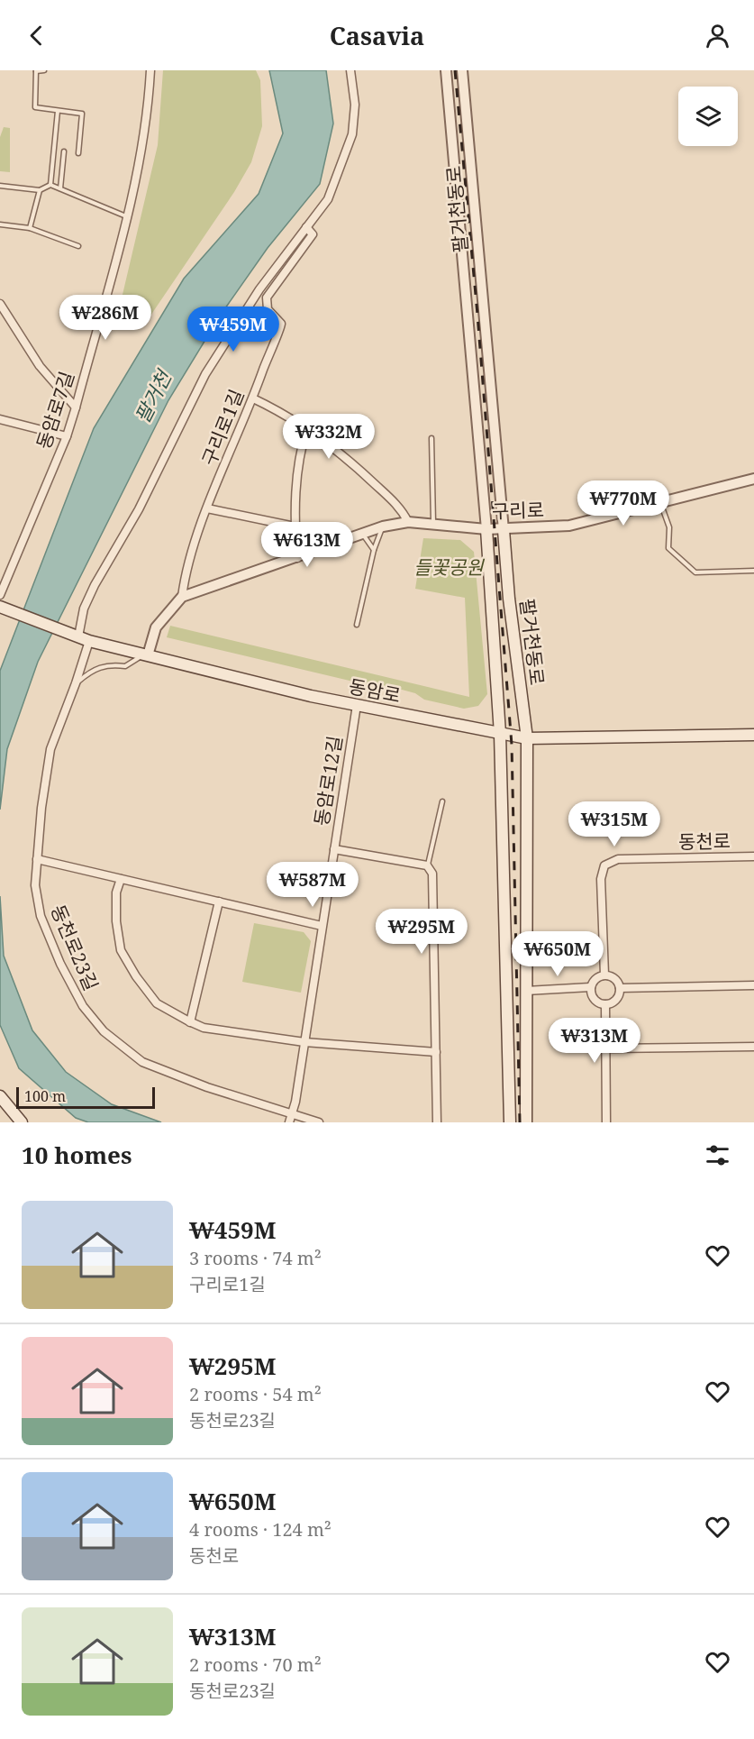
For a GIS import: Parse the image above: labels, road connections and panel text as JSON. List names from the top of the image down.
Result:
{
  "streets": {
    "main road": ["팔거천동로", "동암로"],
    "street": [
      "동암로7길",
      "구리로1길",
      "구리로",
      "동암로12길",
      "동천로",
      "동천로23길"
    ]
  },
  "crossings": [
    ["팔거천동로", "구리로"],
    ["팔거천동로", "동암로"],
    ["구리로1길", "구리로"],
    ["동암로", "동암로12길"],
    ["동암로", "동천로23길"],
    ["동암로12길", "동천로23길"]
  ],
  "water": ["팔거천"],
  "parks": ["들꽃공원"],
  "scale_bar": "100 m",
  "page": {
    "header": "Casavia",
    "price": [
      "₩286M",
      "₩459M",
      "₩332M",
      "₩770M",
      "₩613M",
      "₩315M",
      "₩587M",
      "₩295M",
      "₩650M",
      "₩313M"
    ],
    "scale": "100 m",
    "heading": "10 homes",
    "list": [
      {
        "name": "₩459M",
        "note": "3 rooms · 74 m² · 구리로1길"
      },
      {
        "name": "₩295M",
        "note": "2 rooms · 54 m² · 동천로23길"
      },
      {
        "name": "₩650M",
        "note": "4 rooms · 124 m² · 동천로"
      },
      {
        "name": "₩313M",
        "note": "2 rooms · 70 m² · 동천로23길"
      }
    ]
  }
}
